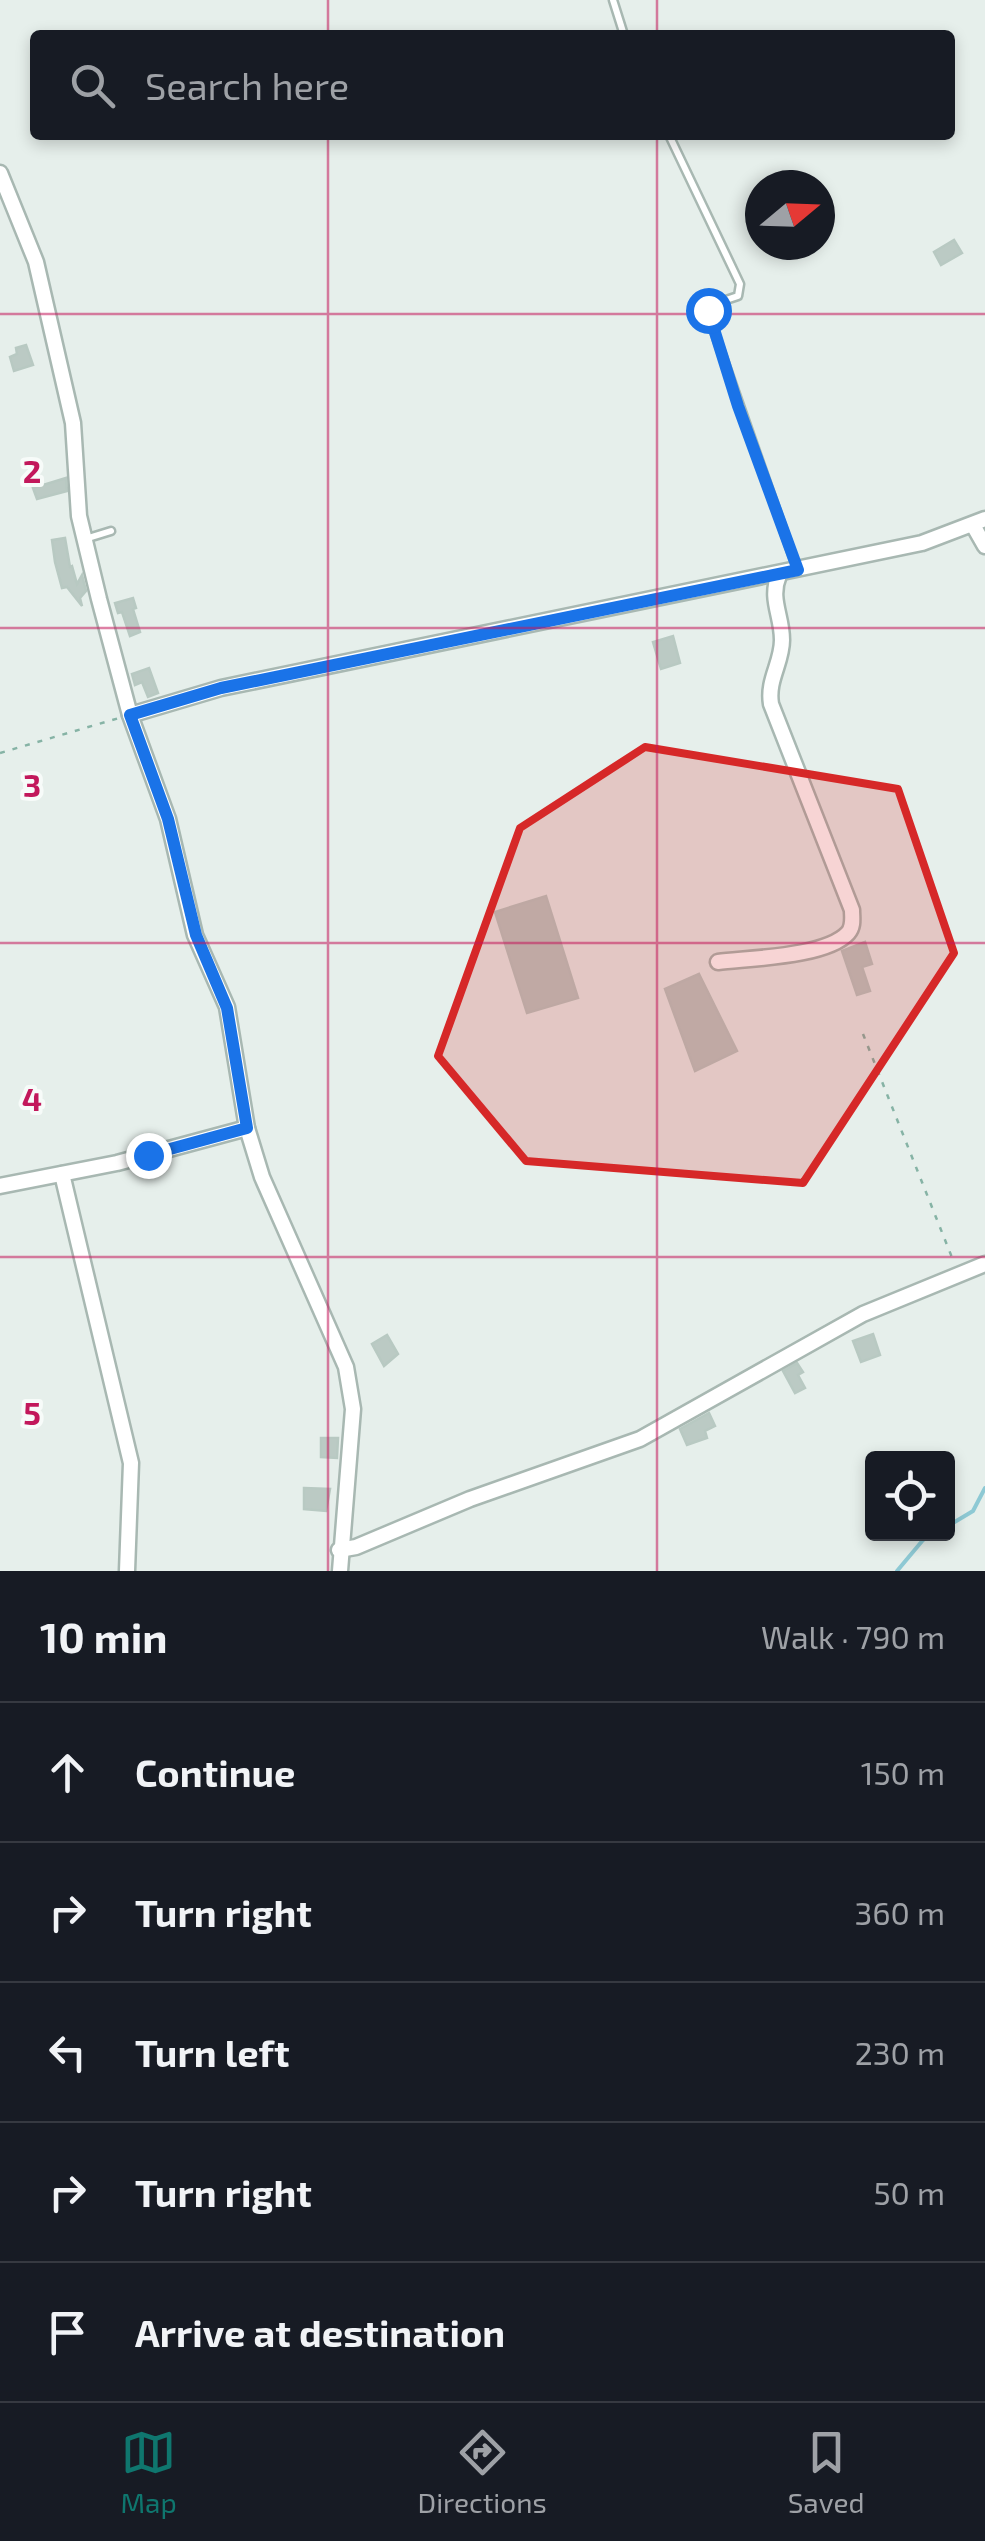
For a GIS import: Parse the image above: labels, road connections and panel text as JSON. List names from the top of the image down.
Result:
{
  "north": "right",
  "page": {
    "search": "Search here",
    "heading": ["10 min", "Walk · 790 m"],
    "list": [
      ["Continue", "150 m"],
      ["Turn right", "360 m"],
      ["Turn left", "230 m"],
      ["Turn right", "50 m"],
      "Arrive at destination"
    ],
    "nav": ["Map", "Directions", "Saved"]
  },
  "grid": {
    "rows": [
      "2",
      "3",
      "4",
      "5"
    ]
  }
}
